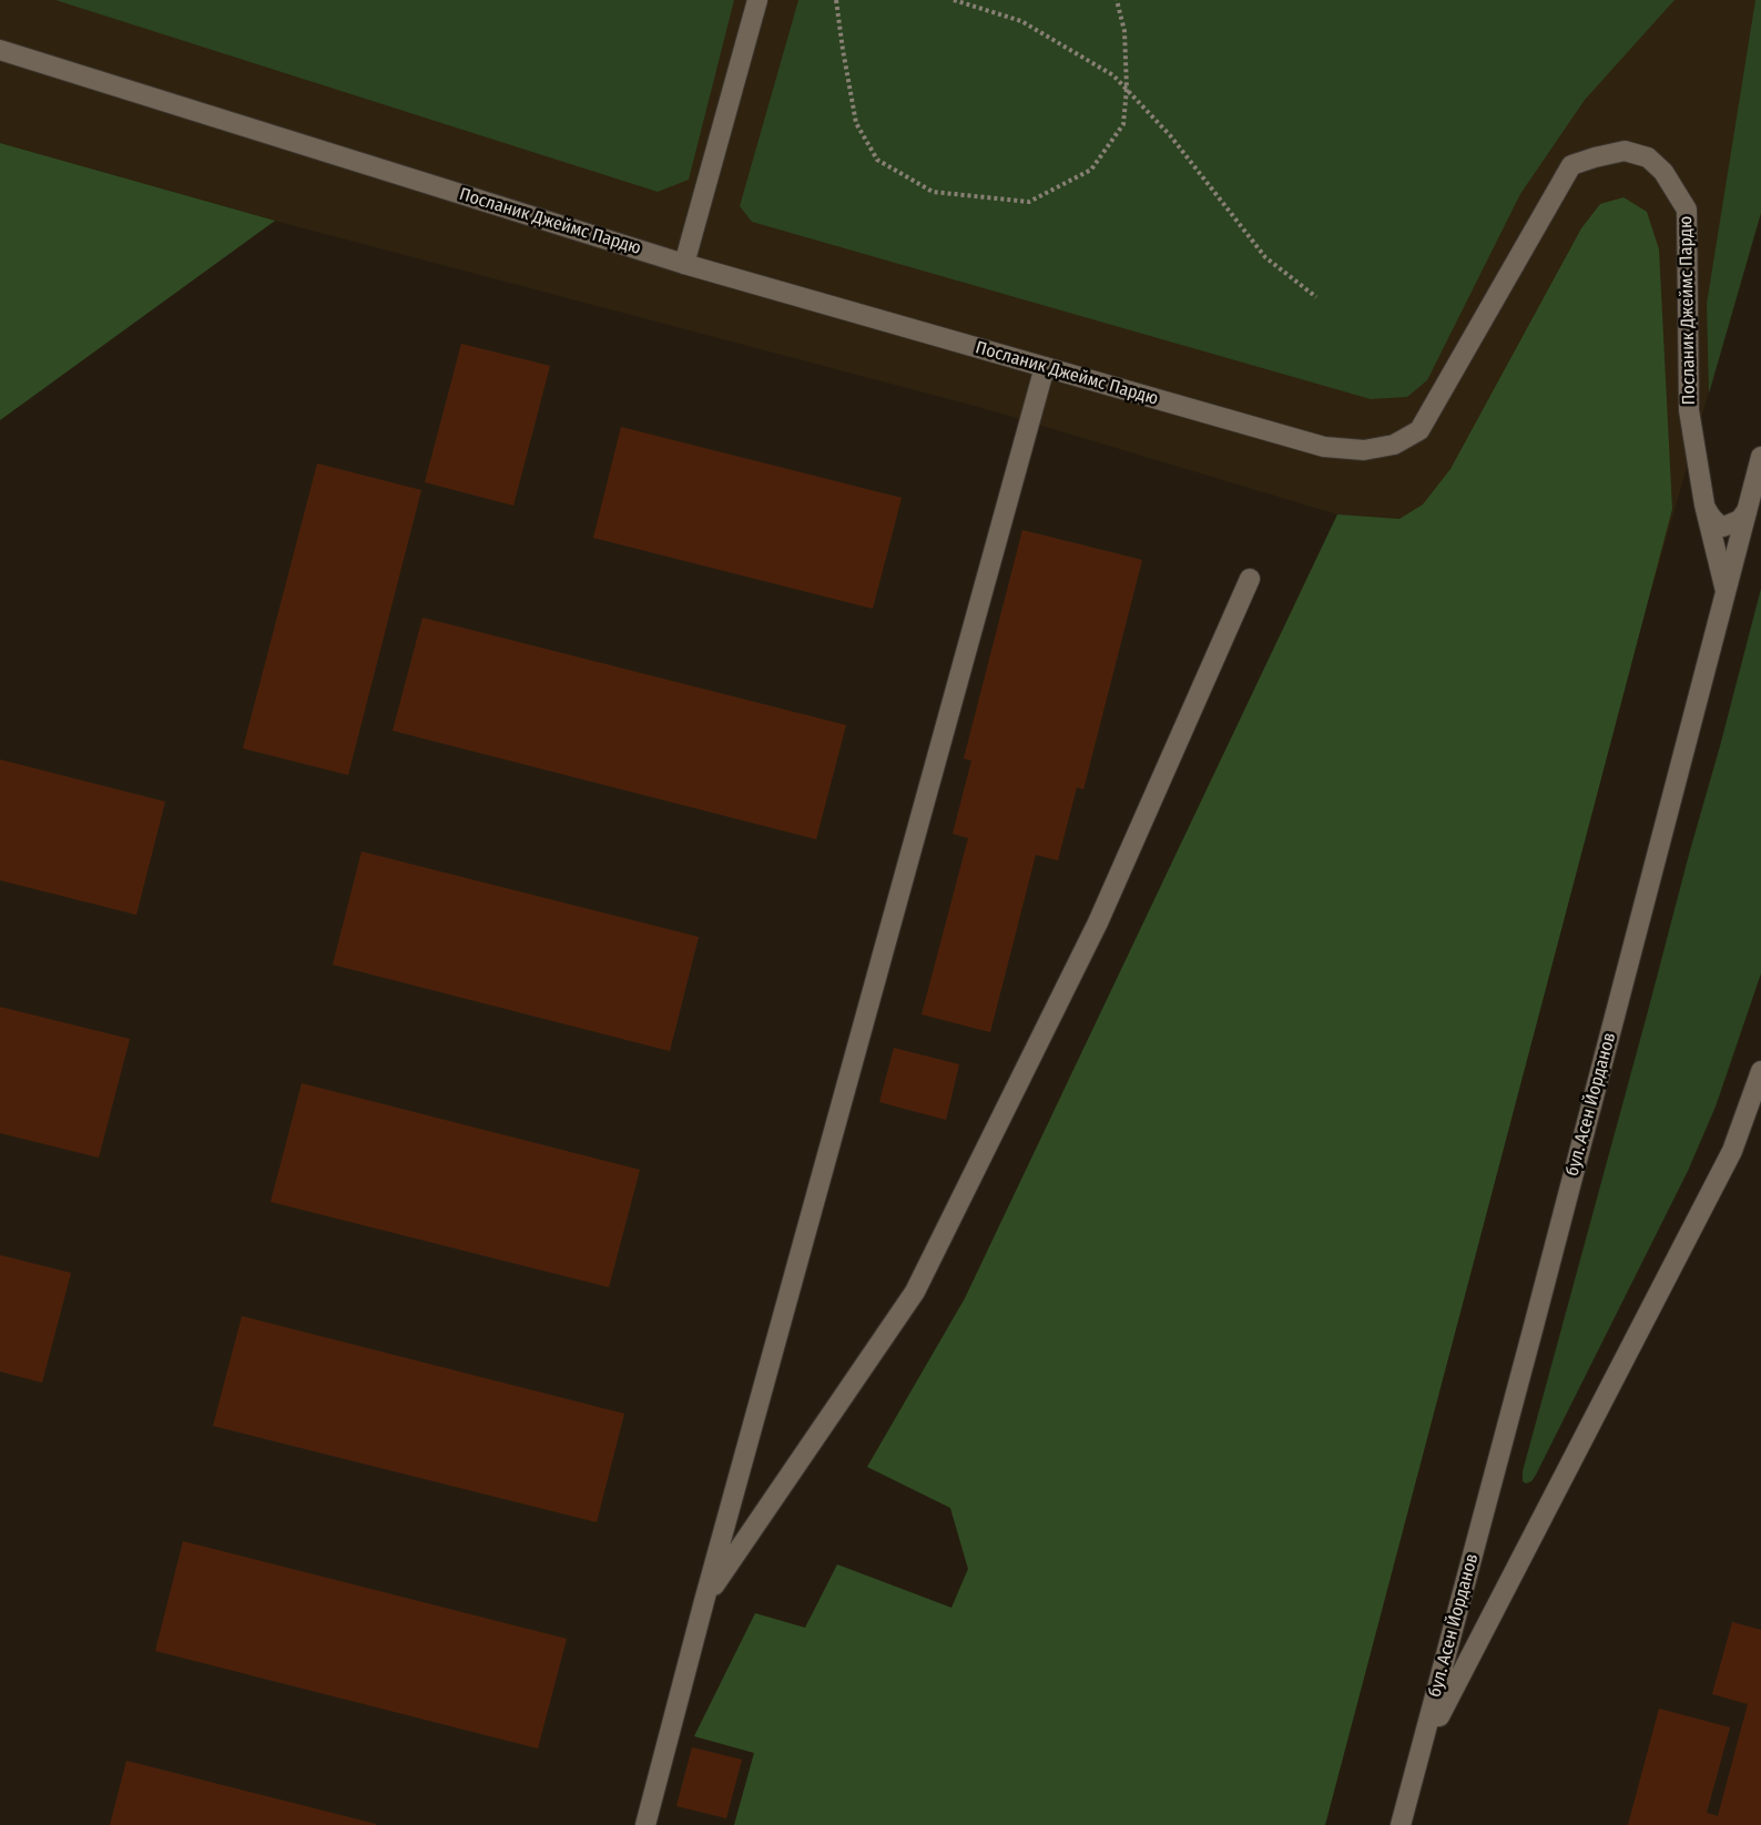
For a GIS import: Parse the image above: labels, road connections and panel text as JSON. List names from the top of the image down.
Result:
{
  "streets": {
    "street": ["Посланик Джеймс Пардю", "бул. Асен Йорданов"]
  },
  "crossings": [
    ["Посланик Джеймс Пардю", "бул. Асен Йорданов"]
  ]
}
